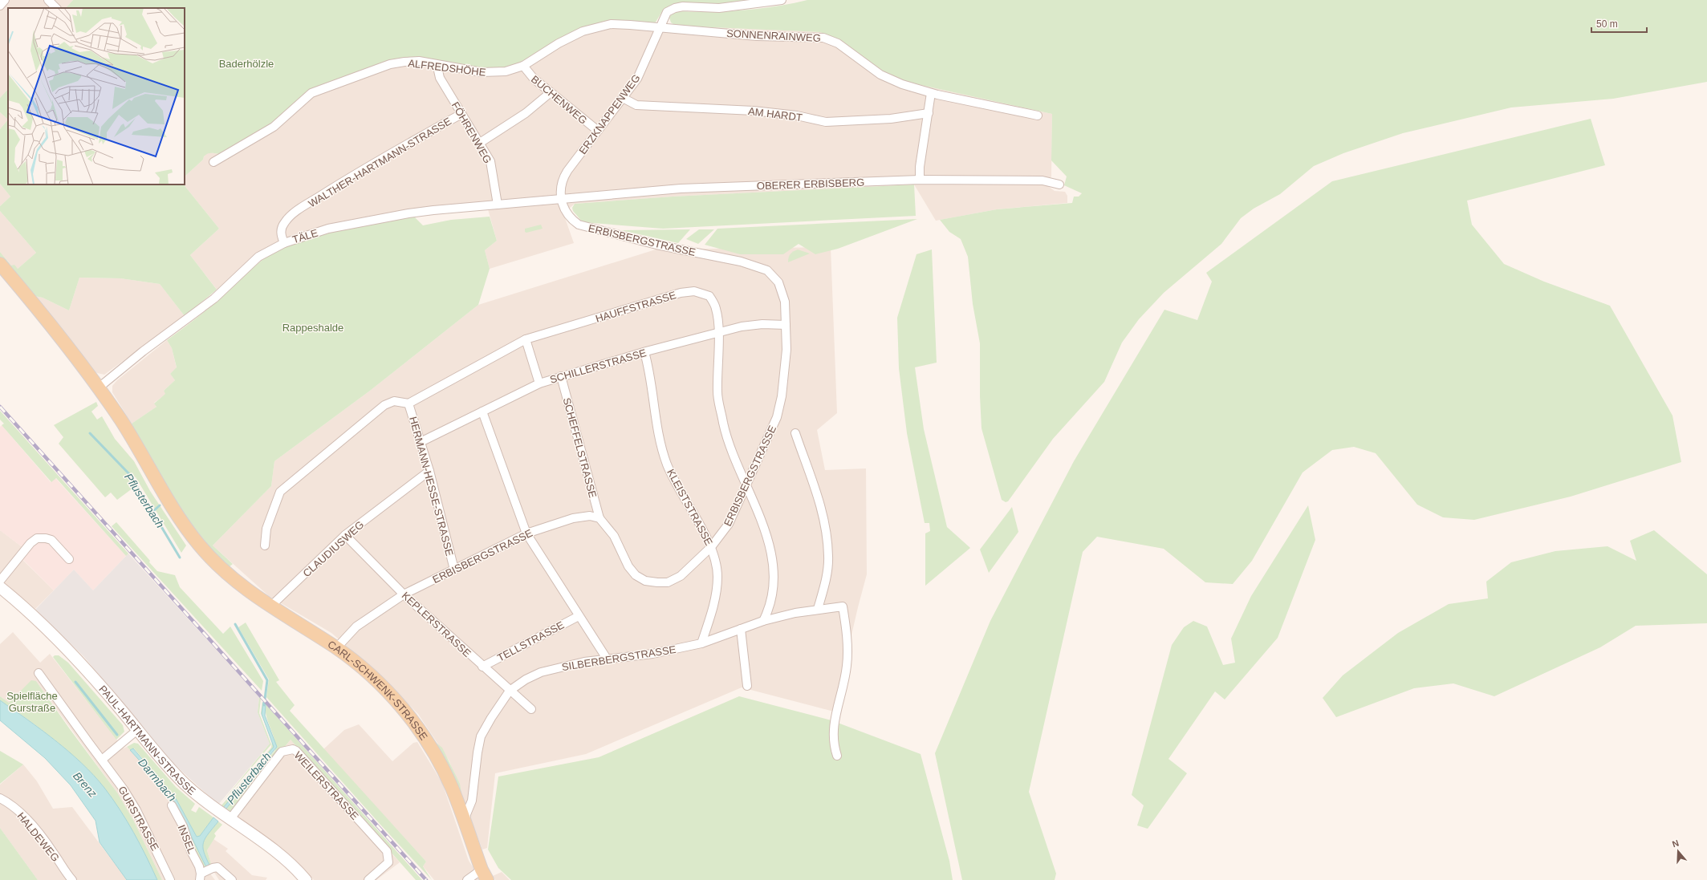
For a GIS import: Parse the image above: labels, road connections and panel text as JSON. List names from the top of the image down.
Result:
{
  "streets": {
    "main road": ["CARL-SCHWENK-STRASSE", "PAUL-HARTMANN-STRASSE"],
    "street": [
      "SONNENRAINWEG",
      "ALFREDSHÖHE",
      "BUCHENWEG",
      "ERZKNAPPENWEG",
      "AM HARDT",
      "FÖHRENWEG",
      "WALTHER-HARTMANN-STRASSE",
      "OBERER ERBISBERG",
      "TÄLE",
      "ERBISBERGSTRASSE",
      "HAUFFSTRASSE",
      "SCHILLERSTRASSE",
      "SCHEFFELSTRASSE",
      "HERMANN-HESSE-STRASSE",
      "KLEISTSTRASSE",
      "CLAUDIUSWEG",
      "KEPLERSTRASSE",
      "TELLSTRASSE",
      "SILBERBERGSTRASSE",
      "WEILERSTRASSE",
      "GURSTRASSE",
      "HALDEWEG",
      "INSEL"
    ]
  },
  "crossings": [
    ["SONNENRAINWEG", "ALFREDSHÖHE"],
    ["SONNENRAINWEG", "ERZKNAPPENWEG"],
    ["ALFREDSHÖHE", "BUCHENWEG"],
    ["ALFREDSHÖHE", "ERZKNAPPENWEG"],
    ["ALFREDSHÖHE", "FÖHRENWEG"],
    ["BUCHENWEG", "ERZKNAPPENWEG"],
    ["ERZKNAPPENWEG", "AM HARDT"],
    ["ERZKNAPPENWEG", "OBERER ERBISBERG"],
    ["ERZKNAPPENWEG", "TÄLE"],
    ["ERZKNAPPENWEG", "ERBISBERGSTRASSE"],
    ["FÖHRENWEG", "WALTHER-HARTMANN-STRASSE"],
    ["FÖHRENWEG", "TÄLE"],
    ["WALTHER-HARTMANN-STRASSE", "TÄLE"],
    ["OBERER ERBISBERG", "TÄLE"],
    ["OBERER ERBISBERG", "ERBISBERGSTRASSE"],
    ["TÄLE", "ERBISBERGSTRASSE"],
    ["TÄLE", "CARL-SCHWENK-STRASSE"],
    ["ERBISBERGSTRASSE", "HAUFFSTRASSE"],
    ["ERBISBERGSTRASSE", "SCHILLERSTRASSE"],
    ["ERBISBERGSTRASSE", "SCHEFFELSTRASSE"],
    ["ERBISBERGSTRASSE", "HERMANN-HESSE-STRASSE"],
    ["ERBISBERGSTRASSE", "KLEISTSTRASSE"],
    ["ERBISBERGSTRASSE", "KEPLERSTRASSE"],
    ["ERBISBERGSTRASSE", "CARL-SCHWENK-STRASSE"],
    ["HAUFFSTRASSE", "SCHILLERSTRASSE"],
    ["HAUFFSTRASSE", "HERMANN-HESSE-STRASSE"],
    ["HAUFFSTRASSE", "SILBERBERGSTRASSE"],
    ["SCHILLERSTRASSE", "SCHEFFELSTRASSE"],
    ["SCHILLERSTRASSE", "HERMANN-HESSE-STRASSE"],
    ["SCHILLERSTRASSE", "KLEISTSTRASSE"],
    ["HERMANN-HESSE-STRASSE", "CLAUDIUSWEG"],
    ["KLEISTSTRASSE", "SILBERBERGSTRASSE"],
    ["CLAUDIUSWEG", "KEPLERSTRASSE"],
    ["CLAUDIUSWEG", "CARL-SCHWENK-STRASSE"],
    ["KEPLERSTRASSE", "TELLSTRASSE"],
    ["KEPLERSTRASSE", "SILBERBERGSTRASSE"],
    ["SILBERBERGSTRASSE", "CARL-SCHWENK-STRASSE"],
    ["PAUL-HARTMANN-STRASSE", "WEILERSTRASSE"]
  ],
  "water": ["Pflusterbach", "Darmbach", "Brenz"],
  "parks": ["Baderhölzle", "Rappeshalde", "Spielfläche Gurstraße"],
  "scale_bar": "50 m",
  "north": "top"
}
